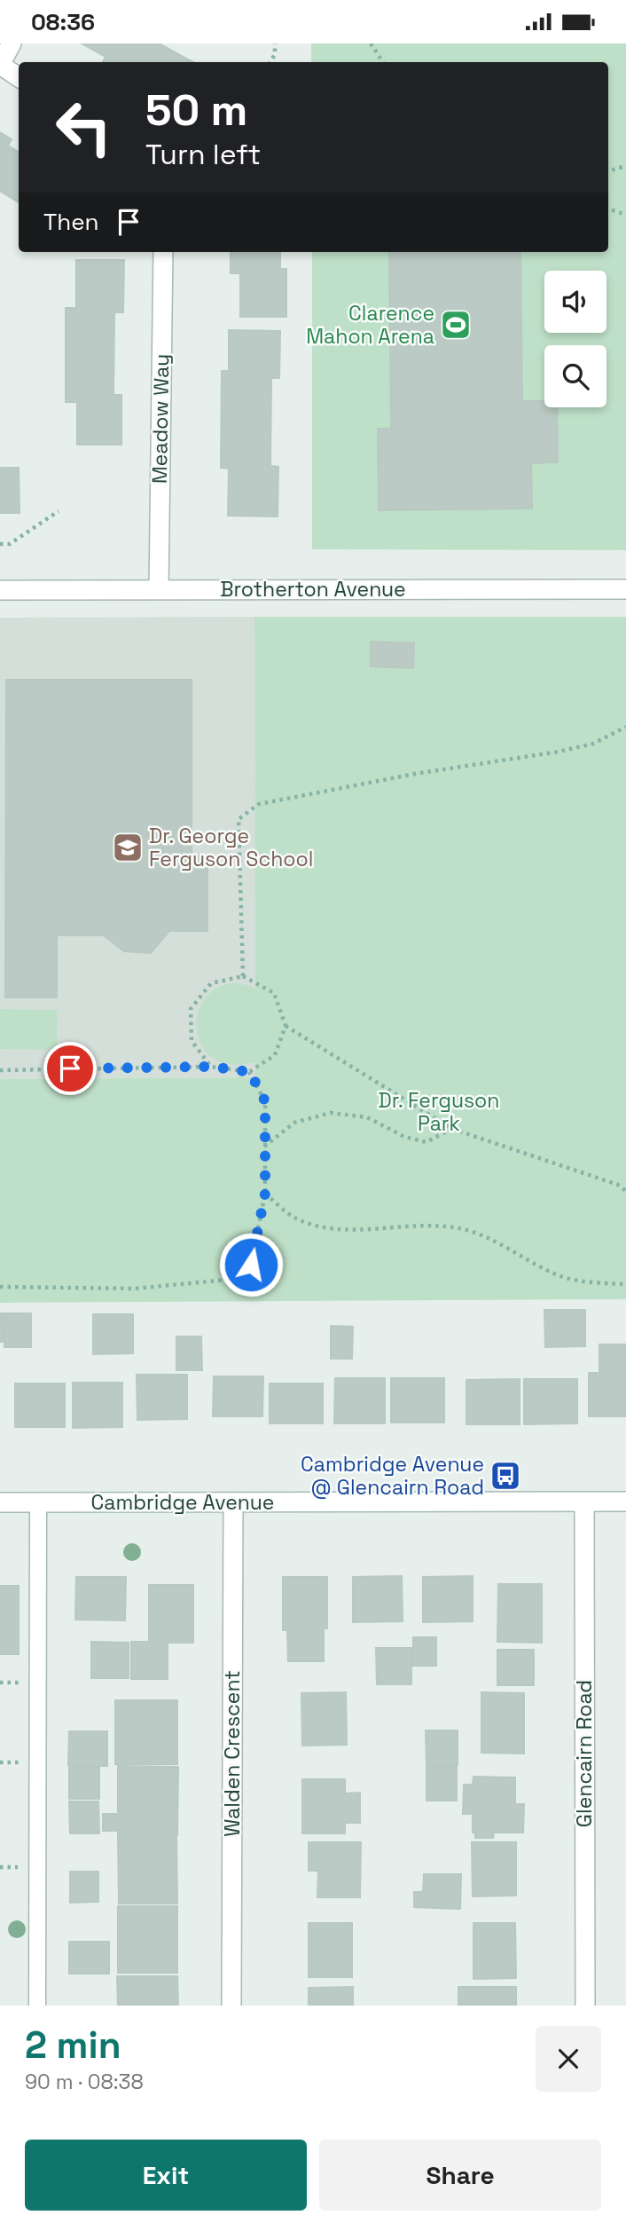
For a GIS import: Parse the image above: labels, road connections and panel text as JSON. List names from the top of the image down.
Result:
{
  "streets": {
    "street": [
      "Meadow Way",
      "Brotherton Avenue",
      "Cambridge Avenue",
      "Walden Crescent",
      "Glencairn Road"
    ]
  },
  "crossings": [
    ["Meadow Way", "Brotherton Avenue"],
    ["Cambridge Avenue", "Walden Crescent"],
    ["Cambridge Avenue", "Glencairn Road"]
  ],
  "parks": ["Dr. Ferguson Park"],
  "places": {
    "sports": ["Clarence Mahon Arena"],
    "school or university": ["Dr. George Ferguson School"],
    "bus stop": ["Cambridge Avenue @ Glencairn Road"]
  },
  "page": {
    "status": "08:36",
    "turn": ["50 m", "Turn left"],
    "then": "Then",
    "heading": ["2 min", "90 m · 08:38"],
    "buttons": ["Exit", "Share"]
  }
}
